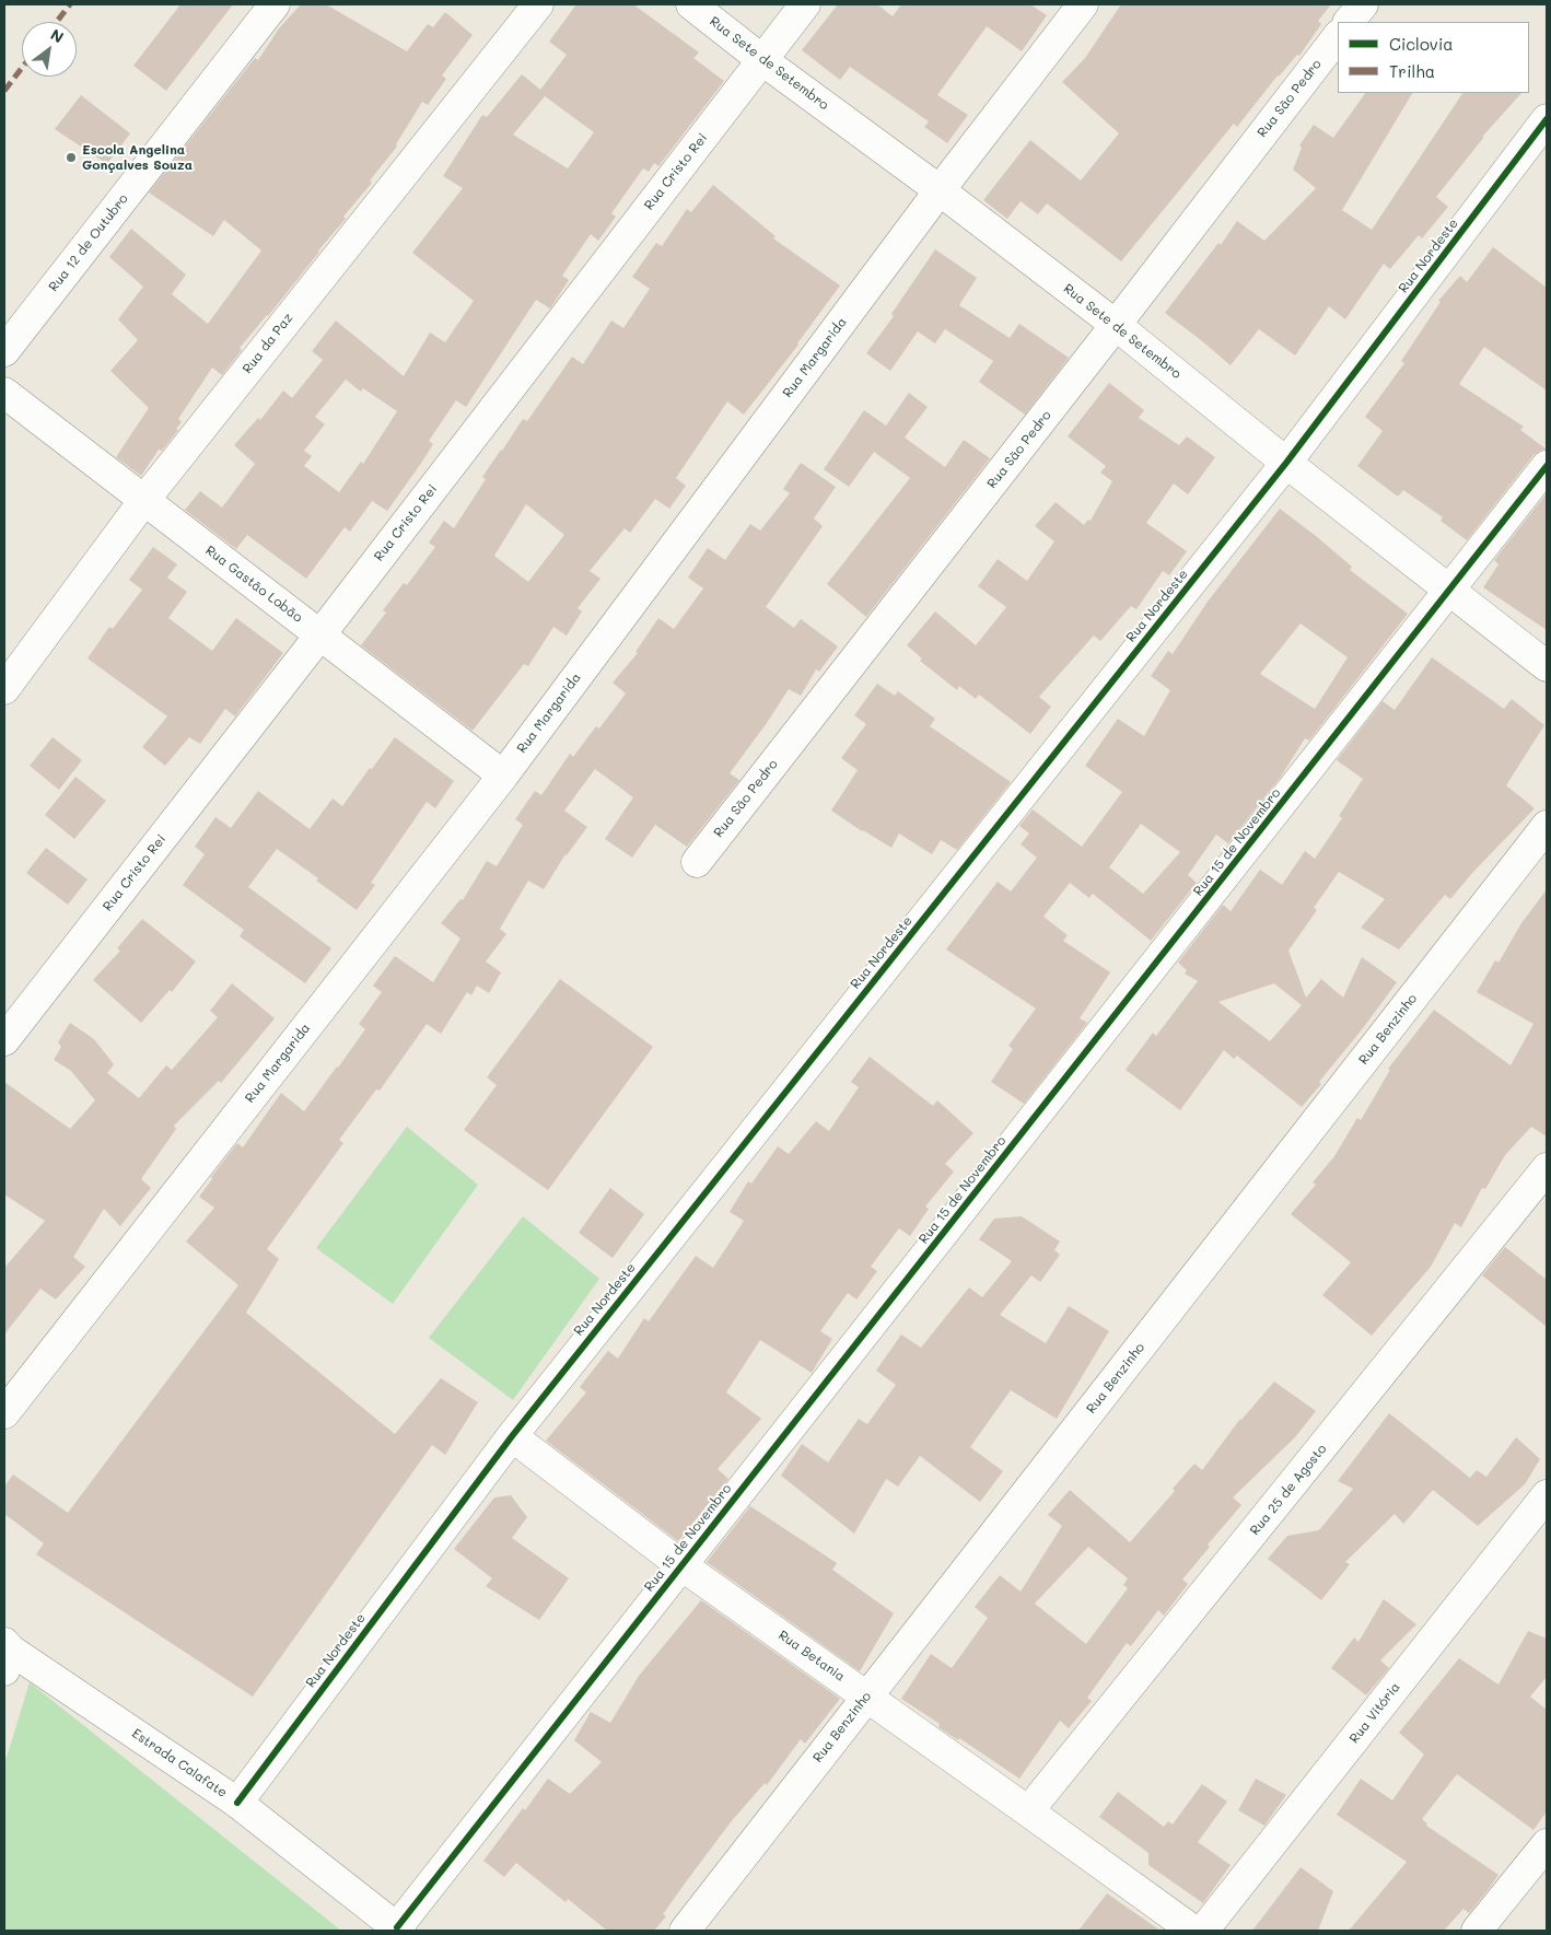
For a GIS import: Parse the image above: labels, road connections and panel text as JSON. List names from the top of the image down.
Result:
{
  "streets": {
    "street": [
      "Rua Sete de Setembro",
      "Rua São Pedro",
      "Rua Cristo Rei",
      "Rua 12 de Outubro",
      "Rua Nordeste",
      "Rua da Paz",
      "Rua Margarida",
      "Rua Gastão Lobão",
      "Rua 15 de Novembro",
      "Rua Benzinho",
      "Rua 25 de Agosto",
      "Rua Betania",
      "Rua Vitória",
      "Estrada Calafate"
    ]
  },
  "crossings": [
    ["Rua Sete de Setembro", "Rua São Pedro"],
    ["Rua Sete de Setembro", "Rua Cristo Rei"],
    ["Rua Sete de Setembro", "Rua Nordeste"],
    ["Rua Sete de Setembro", "Rua Margarida"],
    ["Rua Sete de Setembro", "Rua 15 de Novembro"],
    ["Rua Cristo Rei", "Rua Gastão Lobão"],
    ["Rua Nordeste", "Rua Betania"],
    ["Rua Nordeste", "Estrada Calafate"],
    ["Rua da Paz", "Rua Gastão Lobão"],
    ["Rua Margarida", "Rua Gastão Lobão"],
    ["Rua 15 de Novembro", "Rua Betania"],
    ["Rua 15 de Novembro", "Estrada Calafate"],
    ["Rua Benzinho", "Rua Betania"],
    ["Rua 25 de Agosto", "Rua Betania"]
  ],
  "places": ["Escola Angelina Gonçalves Souza"],
  "legend": ["Ciclovia", "Trilha"],
  "north": "top right"
}
